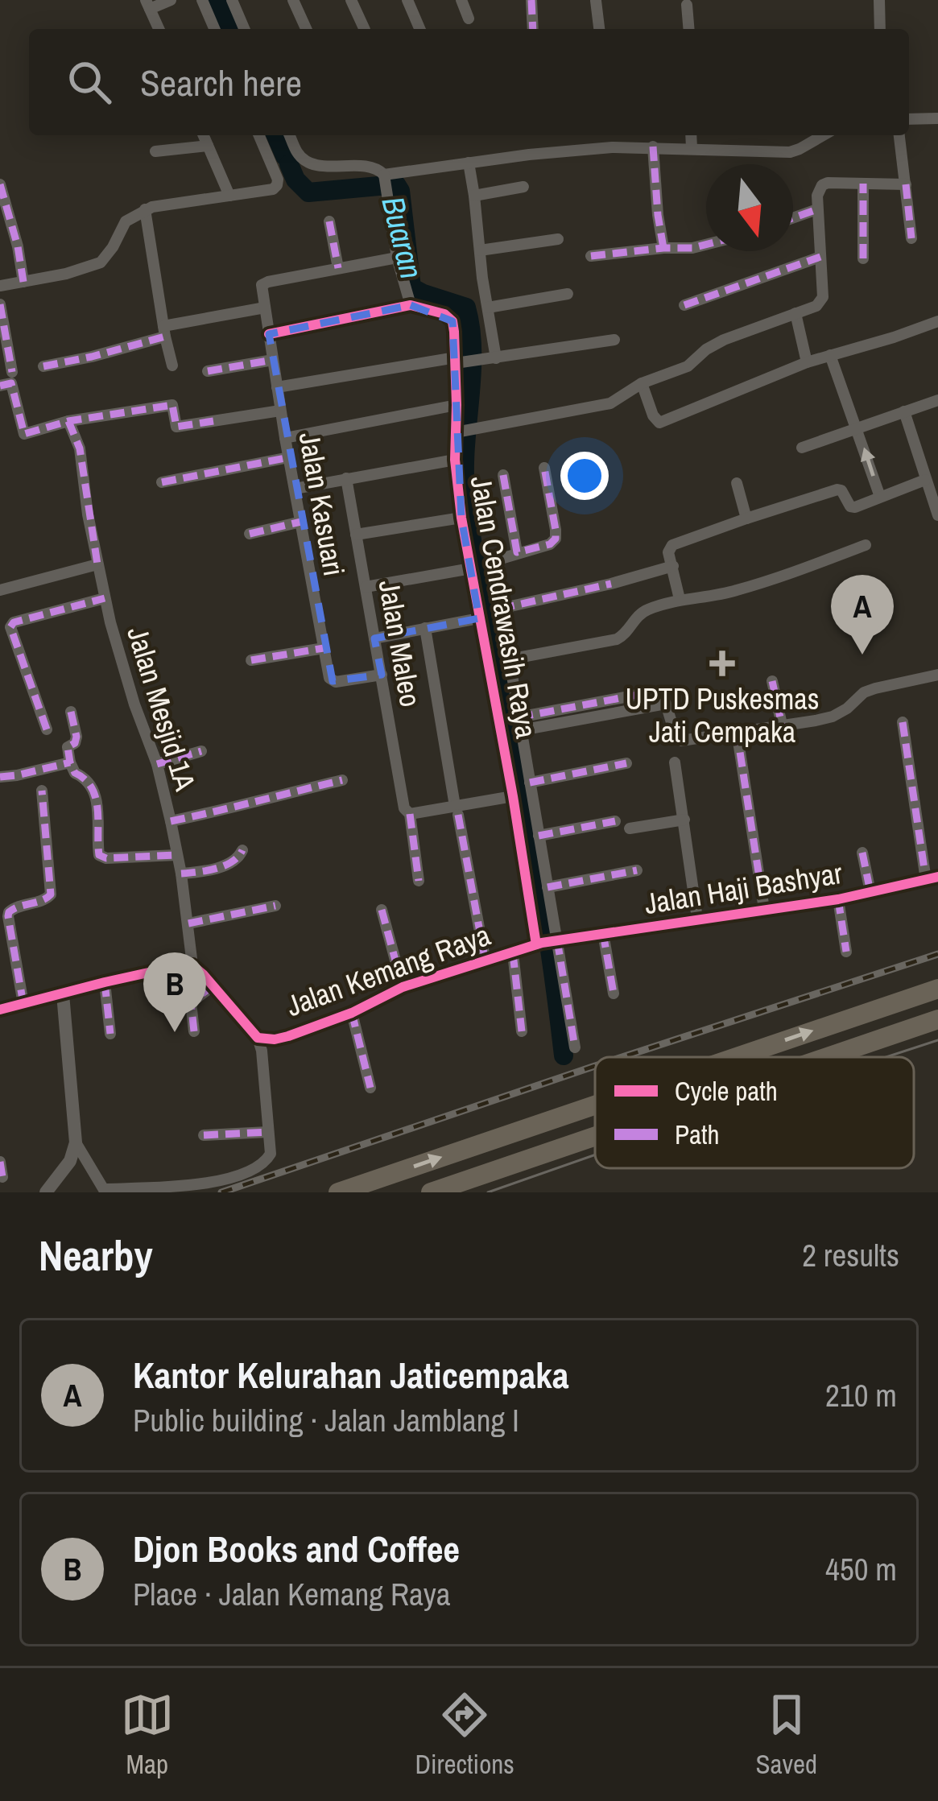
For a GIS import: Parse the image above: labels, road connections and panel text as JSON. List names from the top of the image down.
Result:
{
  "streets": {
    "street": [
      "Jalan Kasuari",
      "Jalan Cendrawasih Raya",
      "Jalan Maleo",
      "Jalan Mesjid 1A",
      "Jalan Haji Bashyar",
      "Jalan Kemang Raya"
    ]
  },
  "crossings": [
    ["Jalan Kasuari", "Jalan Maleo"],
    ["Jalan Cendrawasih Raya", "Jalan Haji Bashyar"],
    ["Jalan Cendrawasih Raya", "Jalan Kemang Raya"],
    ["Jalan Mesjid 1A", "Jalan Kemang Raya"],
    ["Jalan Haji Bashyar", "Jalan Kemang Raya"]
  ],
  "water": ["Buaran"],
  "places": {
    "health": ["UPTD Puskesmas Jati Cempaka"]
  },
  "legend": ["Cycle path", "Path"],
  "north": "bottom",
  "page": {
    "search": "Search here",
    "pins": ["A", "B"],
    "heading": ["Nearby", "2 results"],
    "list": [
      {
        "mark": "A",
        "name": "Kantor Kelurahan Jaticempaka",
        "note": "Public building · Jalan Jamblang I",
        "value": "210 m"
      },
      {
        "mark": "B",
        "name": "Djon Books and Coffee",
        "note": "Place · Jalan Kemang Raya",
        "value": "450 m"
      }
    ],
    "nav": ["Map", "Directions", "Saved"]
  }
}
